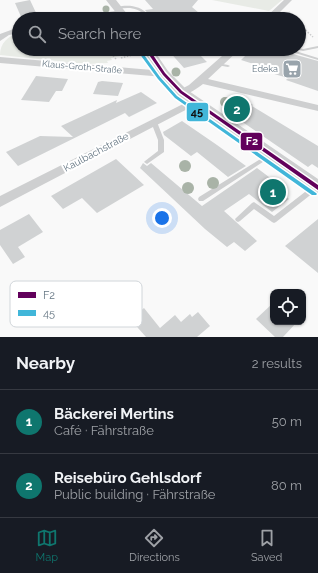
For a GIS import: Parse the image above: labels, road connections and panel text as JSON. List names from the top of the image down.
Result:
{
  "streets": {
    "street": ["Klaus-Groth-Straße", "Kaulbachstraße"]
  },
  "places": {
    "supermarket": ["Edeka"]
  },
  "lines": ["transit line F2", "transit line 45"],
  "legend": ["F2", "45"],
  "page": {
    "search": "Search here",
    "pins": ["2", "1"],
    "heading": ["Nearby", "2 results"],
    "list": [
      {
        "mark": "1",
        "name": "Bäckerei Mertins",
        "note": "Café · Fährstraße",
        "value": "50 m"
      },
      {
        "mark": "2",
        "name": "Reisebüro Gehlsdorf",
        "note": "Public building · Fährstraße",
        "value": "80 m"
      }
    ],
    "nav": ["Map", "Directions", "Saved"]
  }
}
